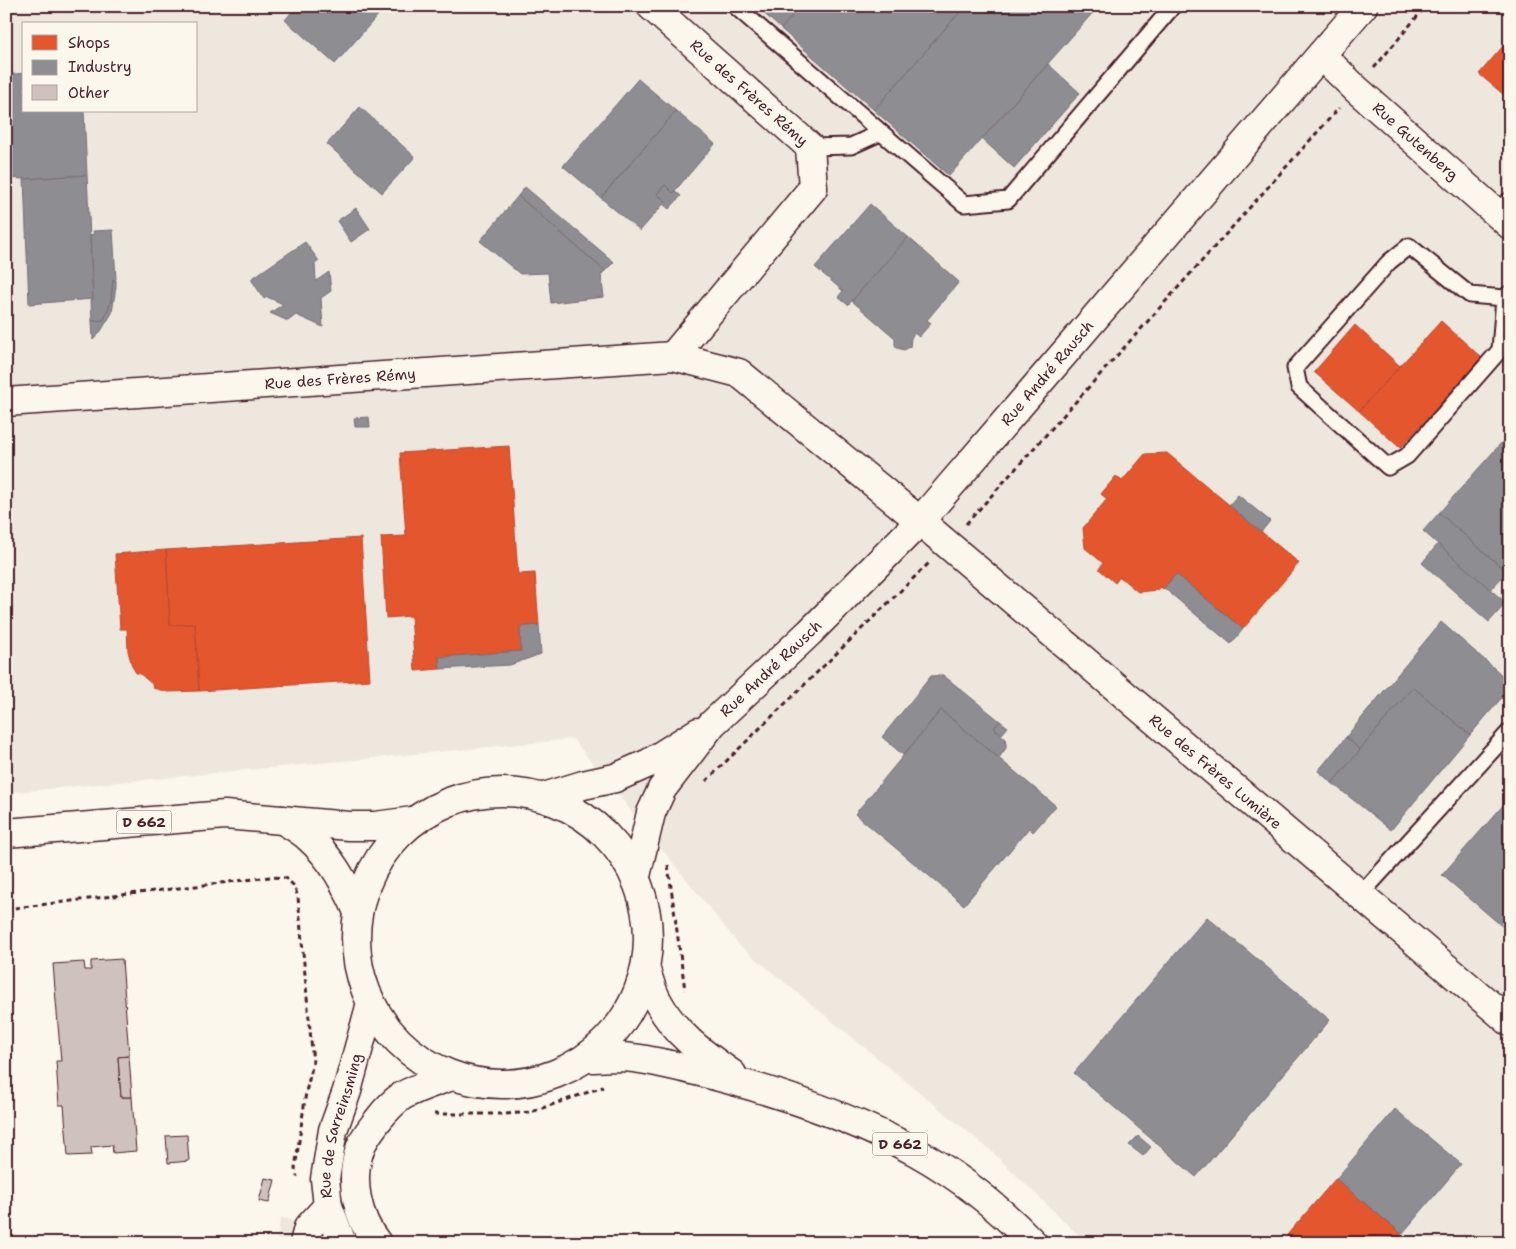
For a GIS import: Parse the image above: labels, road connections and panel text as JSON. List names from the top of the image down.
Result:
{
  "streets": {
    "street": [
      "Rue des Frères Rémy",
      "Rue Gutenberg",
      "Rue André Rausch",
      "Rue des Frères Lumière",
      "D 662",
      "Rue de Sarreinsming"
    ]
  },
  "crossings": [
    ["Rue des Frères Rémy", "Rue André Rausch"],
    ["Rue des Frères Rémy", "Rue des Frères Lumière"],
    ["Rue Gutenberg", "Rue André Rausch"],
    ["Rue André Rausch", "Rue des Frères Lumière"]
  ],
  "legend": ["Shops", "Industry", "Other"]
}
